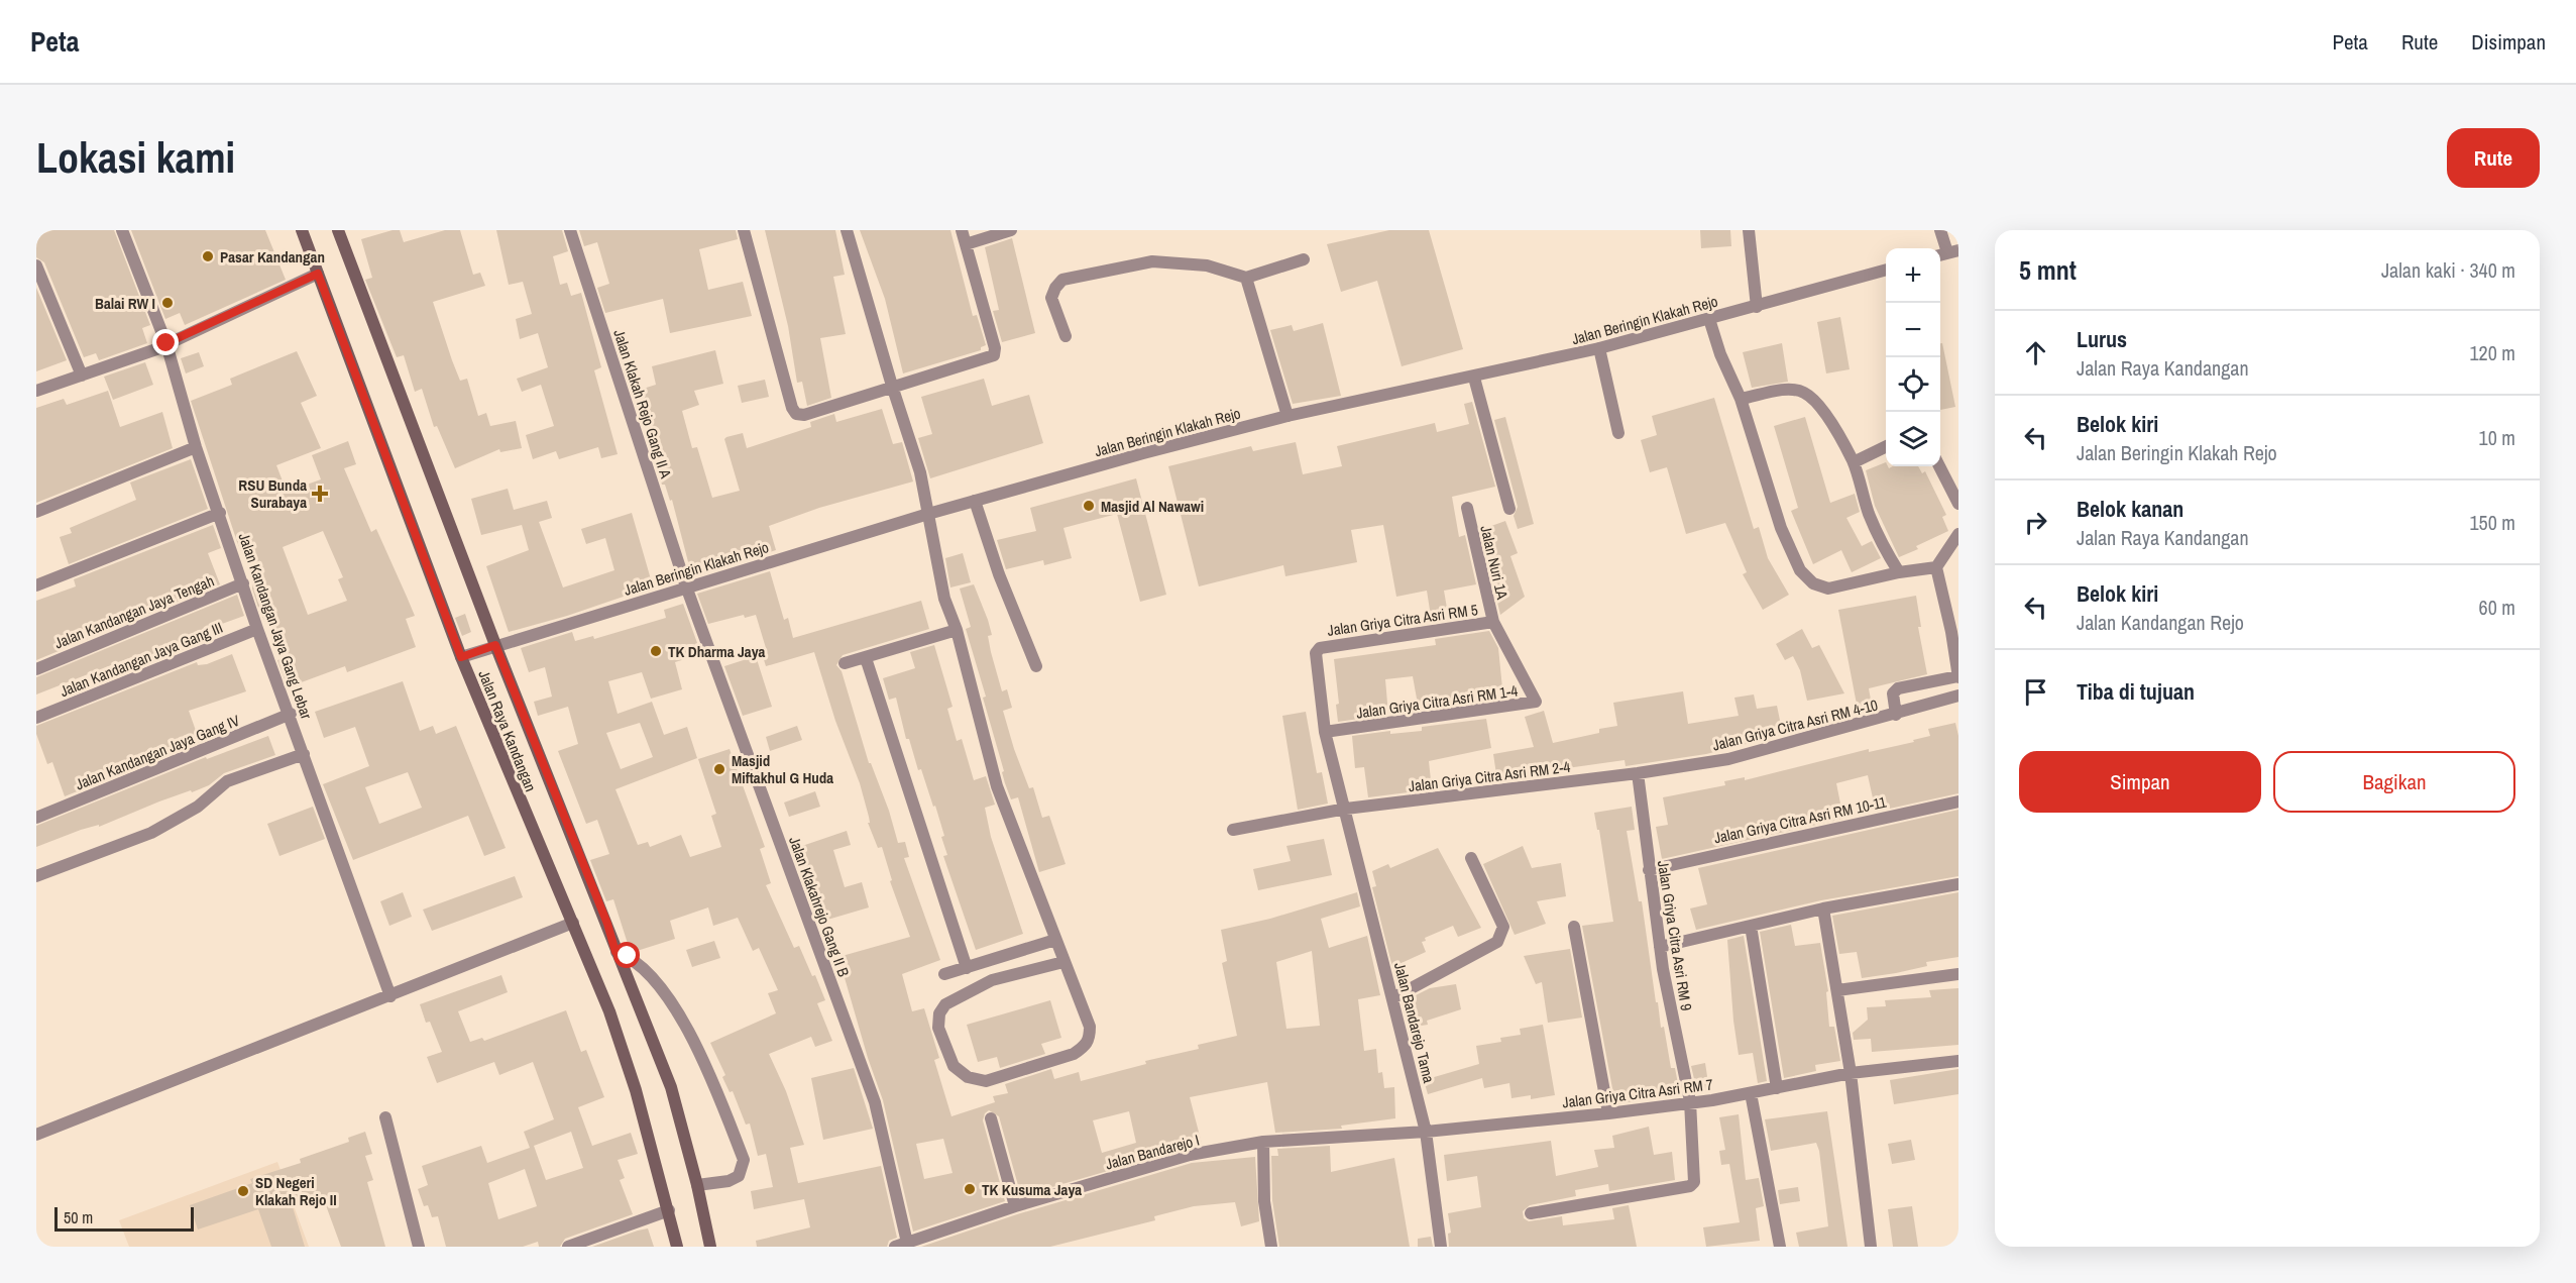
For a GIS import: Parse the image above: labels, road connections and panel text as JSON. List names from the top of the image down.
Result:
{
  "streets": {
    "main road": ["Jalan Raya Kandangan"],
    "street": [
      "Jalan Beringin Klakah Rejo",
      "Jalan Klakah Rejo Gang II A",
      "Jalan Nuri 1A",
      "Jalan Kandangan Jaya Tengah",
      "Jalan Griya Citra Asri RM 5",
      "Jalan Kandangan Jaya Gang Lebar",
      "Jalan Kandangan Jaya Gang III",
      "Jalan Griya Citra Asri RM 1-4",
      "Jalan Griya Citra Asri RM 4-10",
      "Jalan Kandangan Jaya Gang IV",
      "Jalan Griya Citra Asri RM 2-4",
      "Jalan Griya Citra Asri RM 10-11",
      "Jalan Klakahrejo Gang II B",
      "Jalan Griya Citra Asri RM 9",
      "Jalan Bandarejo Tama",
      "Jalan Griya Citra Asri RM 7",
      "Jalan Bandarejo I"
    ]
  },
  "crossings": [
    ["Jalan Beringin Klakah Rejo", "Jalan Klakah Rejo Gang II A"],
    ["Jalan Beringin Klakah Rejo", "Jalan Raya Kandangan"],
    ["Jalan Beringin Klakah Rejo", "Jalan Klakahrejo Gang II B"],
    ["Jalan Klakah Rejo Gang II A", "Jalan Klakahrejo Gang II B"],
    ["Jalan Nuri 1A", "Jalan Griya Citra Asri RM 5"],
    ["Jalan Nuri 1A", "Jalan Griya Citra Asri RM 1-4"],
    ["Jalan Kandangan Jaya Tengah", "Jalan Kandangan Jaya Gang Lebar"],
    ["Jalan Griya Citra Asri RM 5", "Jalan Griya Citra Asri RM 1-4"],
    ["Jalan Griya Citra Asri RM 5", "Jalan Bandarejo Tama"],
    ["Jalan Kandangan Jaya Gang Lebar", "Jalan Kandangan Jaya Gang III"],
    ["Jalan Kandangan Jaya Gang Lebar", "Jalan Kandangan Jaya Gang IV"],
    ["Jalan Griya Citra Asri RM 1-4", "Jalan Bandarejo Tama"],
    ["Jalan Griya Citra Asri RM 4-10", "Jalan Griya Citra Asri RM 2-4"],
    ["Jalan Griya Citra Asri RM 4-10", "Jalan Griya Citra Asri RM 9"],
    ["Jalan Griya Citra Asri RM 2-4", "Jalan Griya Citra Asri RM 9"],
    ["Jalan Griya Citra Asri RM 2-4", "Jalan Bandarejo Tama"],
    ["Jalan Griya Citra Asri RM 10-11", "Jalan Griya Citra Asri RM 9"],
    ["Jalan Klakahrejo Gang II B", "Jalan Bandarejo I"],
    ["Jalan Griya Citra Asri RM 9", "Jalan Griya Citra Asri RM 7"],
    ["Jalan Bandarejo Tama", "Jalan Griya Citra Asri RM 7"],
    ["Jalan Bandarejo Tama", "Jalan Bandarejo I"],
    ["Jalan Griya Citra Asri RM 7", "Jalan Bandarejo I"]
  ],
  "places": {
    "other": [
      "Pasar Kandangan",
      "Balai RW I",
      "Masjid Al Nawawi",
      "TK Dharma Jaya",
      "Masjid Miftakhul G Huda",
      "TK Kusuma Jaya",
      "SD Negeri Klakah Rejo II"
    ],
    "health": ["RSU Bunda Surabaya"]
  },
  "scale_bar": "50 m",
  "page": {
    "header": "Peta",
    "nav": ["Peta", "Rute", "Disimpan"],
    "buttons": [
      "Rute",
      ["Simpan", "Bagikan"]
    ],
    "title": "Lokasi kami",
    "heading": ["5 mnt", "Jalan kaki · 340 m"],
    "map_buttons": ["+", "−"],
    "list": [
      ["Lurus", "Jalan Raya Kandangan", "120 m"],
      ["Belok kiri", "Jalan Beringin Klakah Rejo", "10 m"],
      ["Belok kanan", "Jalan Raya Kandangan", "150 m"],
      ["Belok kiri", "Jalan Kandangan Rejo", "60 m"],
      "Tiba di tujuan"
    ],
    "scale": "50 m"
  }
}
